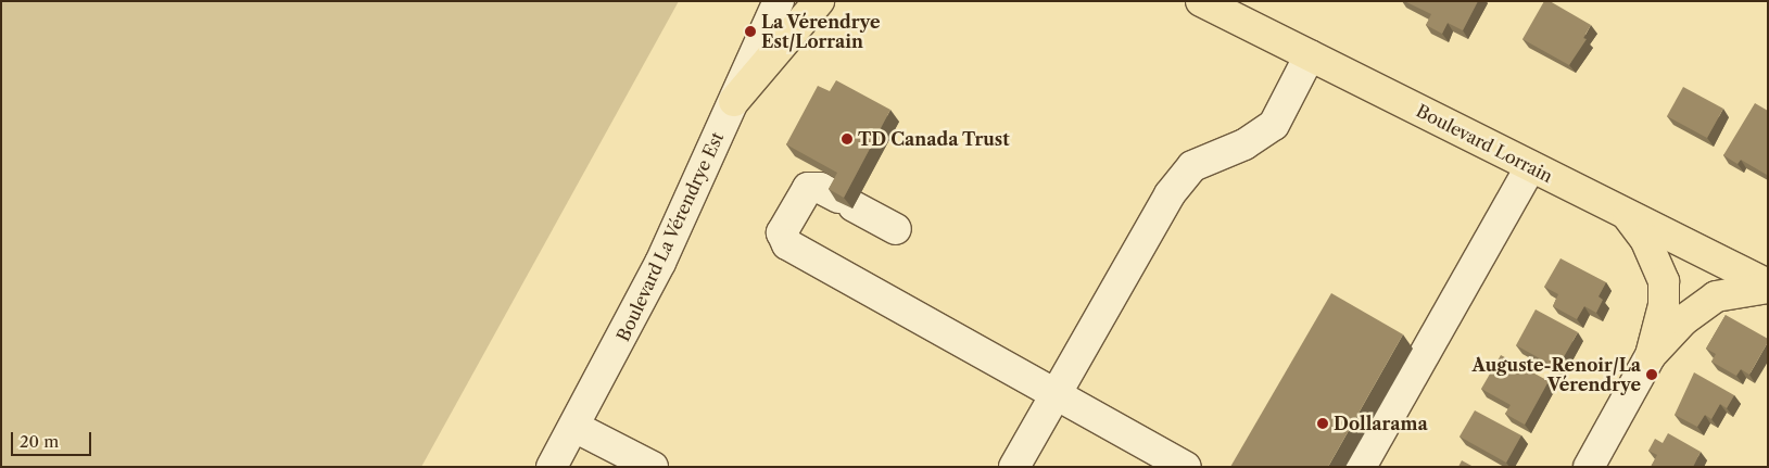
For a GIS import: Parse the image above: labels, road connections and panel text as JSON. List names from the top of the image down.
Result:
{
  "streets": {
    "main road": ["Boulevard Lorrain"],
    "street": ["Boulevard La Vérendrye Est"]
  },
  "places": [
    "La Vérendrye Est/Lorrain",
    "TD Canada Trust",
    "Auguste-Renoir/La Vérendrye",
    "Dollarama"
  ],
  "scale_bar": "20 m"
}
